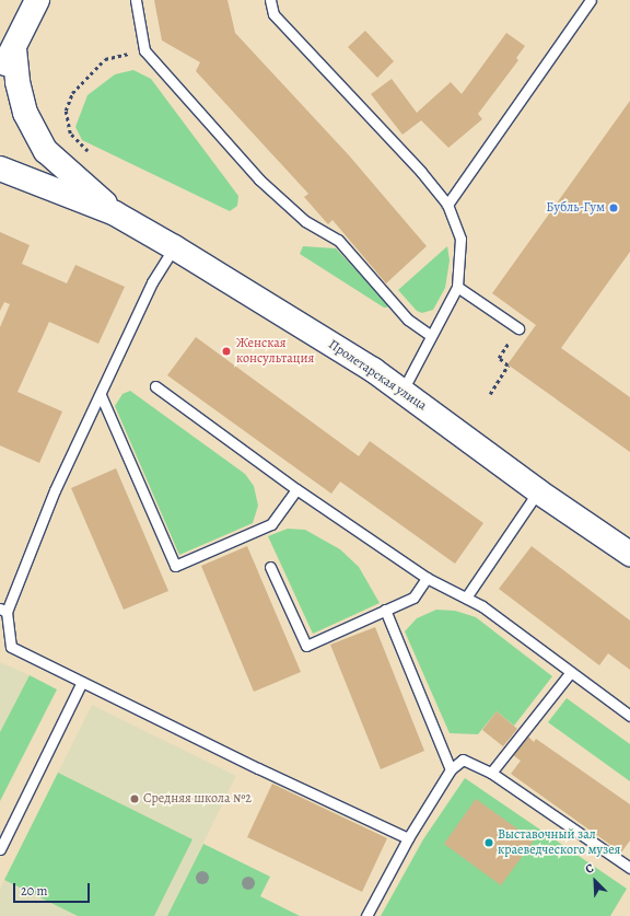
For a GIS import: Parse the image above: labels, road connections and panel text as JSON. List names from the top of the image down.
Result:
{
  "streets": {
    "street": ["Пролетарская улица"]
  },
  "places": [
    "Бубль-Гум",
    "Женская консультация",
    "Средняя школа №2",
    "Выставочный зал краеведческого музея"
  ],
  "scale_bar": "20 m",
  "north": "top left"
}
